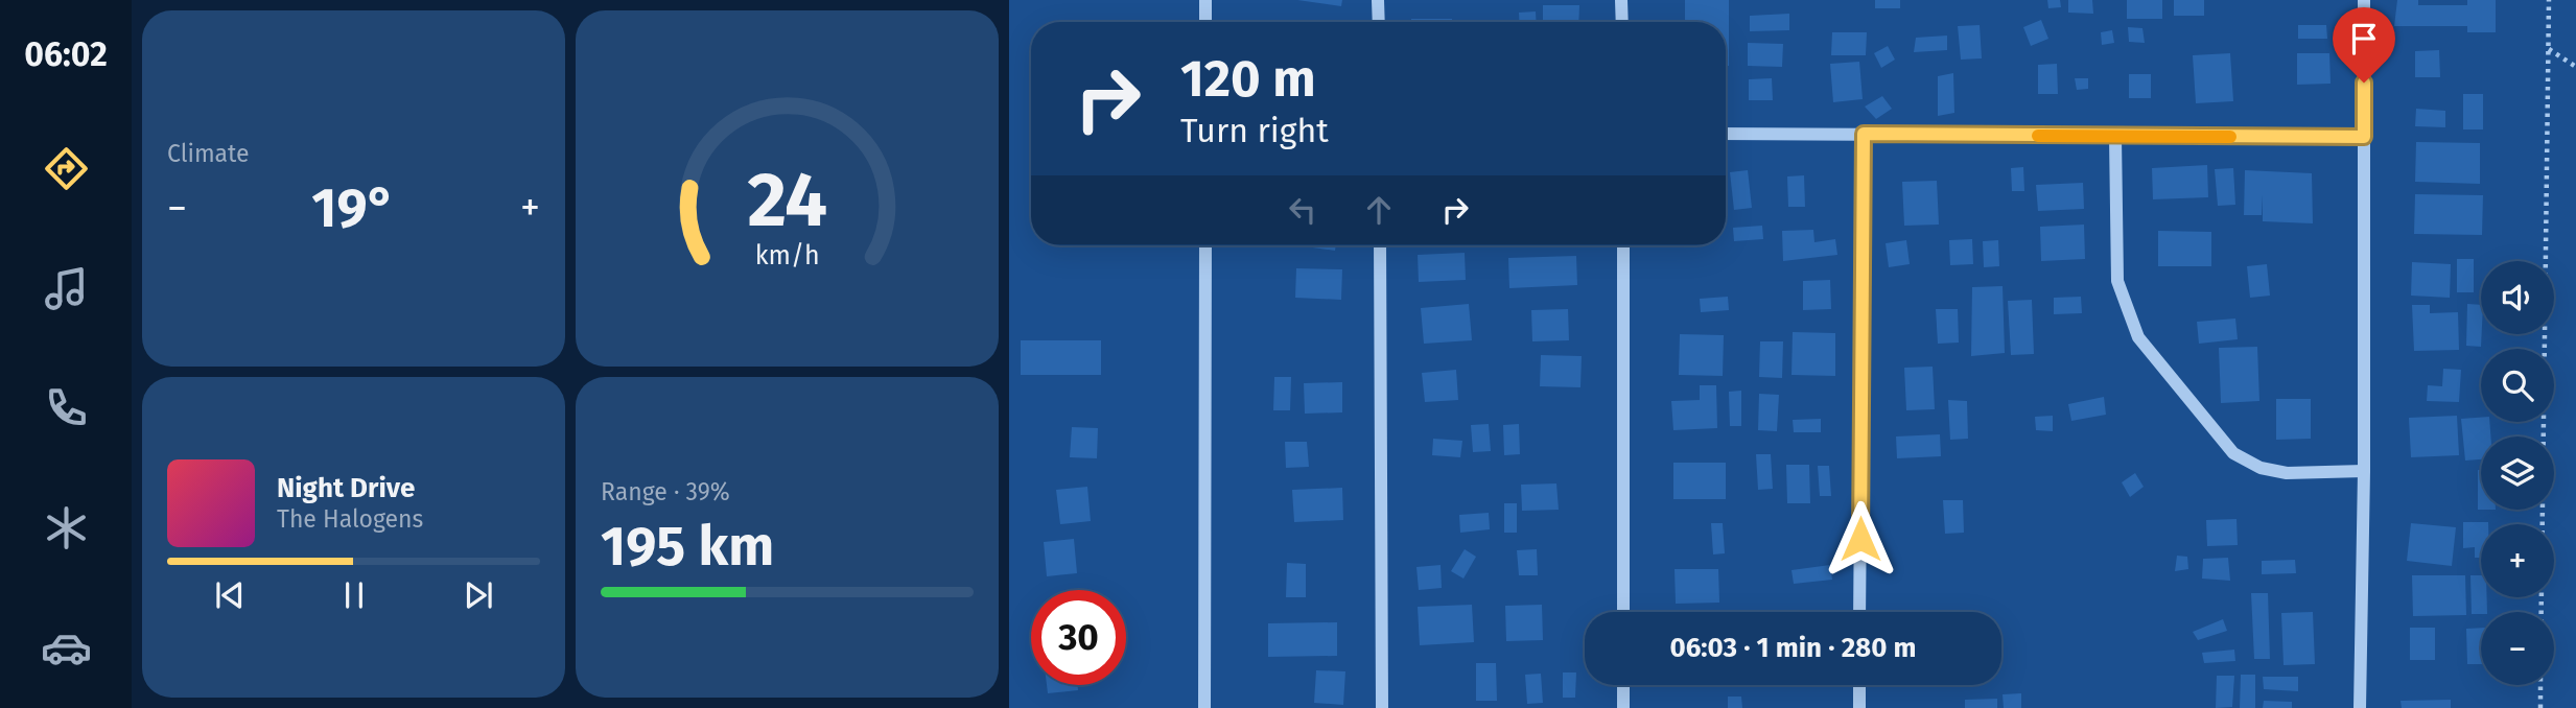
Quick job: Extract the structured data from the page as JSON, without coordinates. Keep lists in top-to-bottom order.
{
  "page": {
    "tabs": "06:02",
    "tile": [
      "Climate",
      ["Range · 39%", "195 km"]
    ],
    "turn": ["120 m", "Turn right"],
    "heat": ["−", "19°", "+"],
    "map_buttons": ["+", "−"],
    "song": ["Night Drive", "The Halogens"],
    "limit": "30",
    "trip": "06:03 · 1 min · 280 m",
    "gauge": ["24", "km/h"]
  }
}
